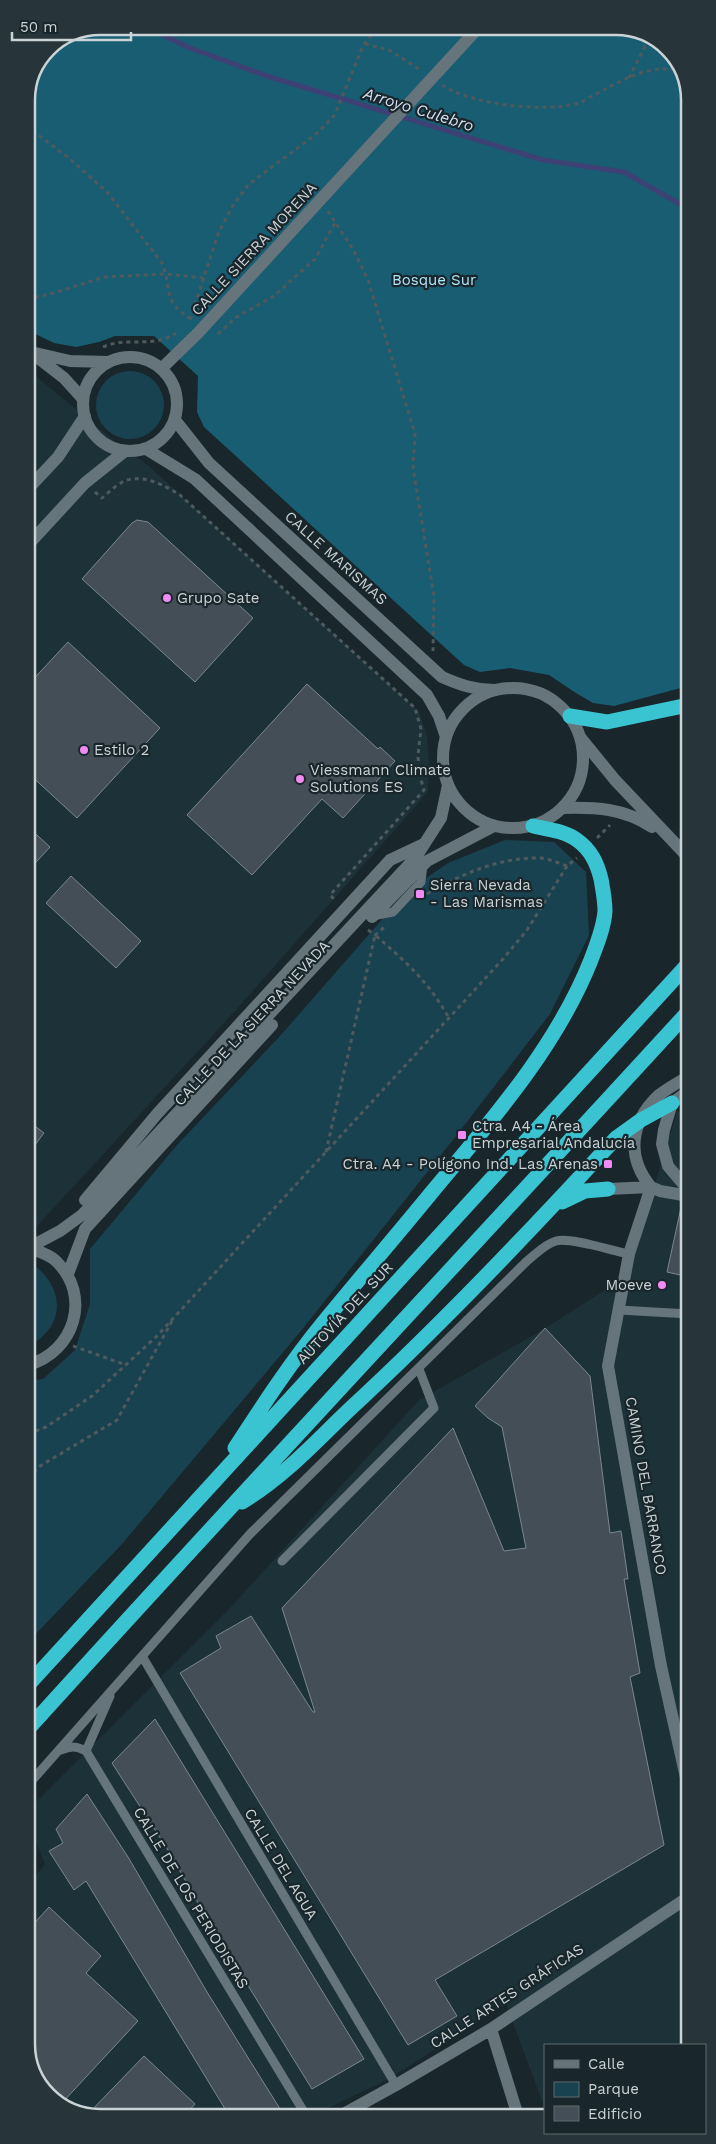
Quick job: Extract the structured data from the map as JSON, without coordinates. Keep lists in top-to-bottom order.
{
  "streets": {
    "highway": ["AUTOVÍA DEL SUR"],
    "street": [
      "CALLE SIERRA MORENA",
      "CALLE MARISMAS",
      "CALLE DE LA SIERRA NEVADA",
      "CAMINO DEL BARRANCO",
      "CALLE ARTES GRÁFICAS"
    ],
    "lane": ["CALLE DEL AGUA", "CALLE DE LOS PERIODISTAS"]
  },
  "crossings": [
    ["CALLE SIERRA MORENA", "CALLE MARISMAS"],
    ["CALLE MARISMAS", "CALLE DE LA SIERRA NEVADA"],
    ["CALLE DEL AGUA", "CALLE ARTES GRÁFICAS"]
  ],
  "water": ["Arroyo Culebro"],
  "parks": ["Bosque Sur"],
  "places": {
    "other": [
      "Grupo Sate",
      "Estilo 2",
      "Viessmann Climate Solutions ES",
      "Moeve"
    ],
    "transit": ["Sierra Nevada - Las Marismas", "Ctra. A4 - Área Empresarial Andalucía", "Ctra. A4 - Polígono Ind. Las Arenas"]
  },
  "legend": ["Calle", "Parque", "Edificio"],
  "scale_bar": "50 m"
}
